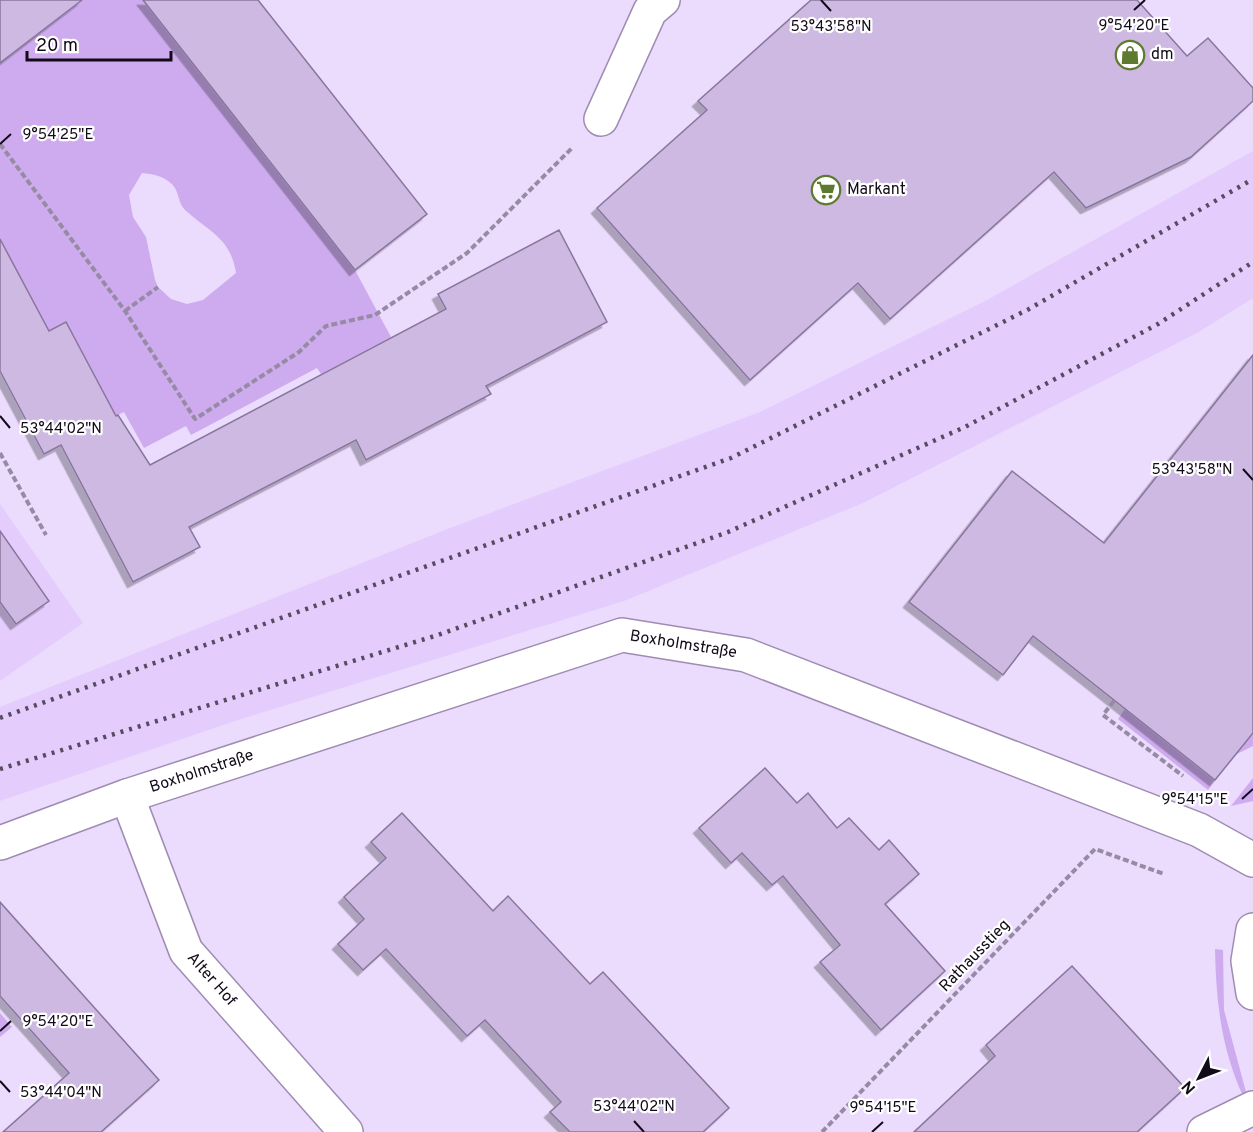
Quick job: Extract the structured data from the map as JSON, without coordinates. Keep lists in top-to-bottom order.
{
  "streets": {
    "street": ["Boxholmstraße", "Alter Hof"],
    "path": ["Rathausstieg"]
  },
  "crossings": [
    ["Boxholmstraße", "Alter Hof"]
  ],
  "places": {
    "shop": ["dm"],
    "supermarket": ["Markant"]
  },
  "scale_bar": "20 m",
  "north": "bottom left",
  "coordinates": [
    "9°54'20\"E",
    "53°43'58\"N",
    "9°54'25\"E",
    "53°44'02\"N",
    "9°54'15\"E",
    "53°44'04\"N"
  ]
}
